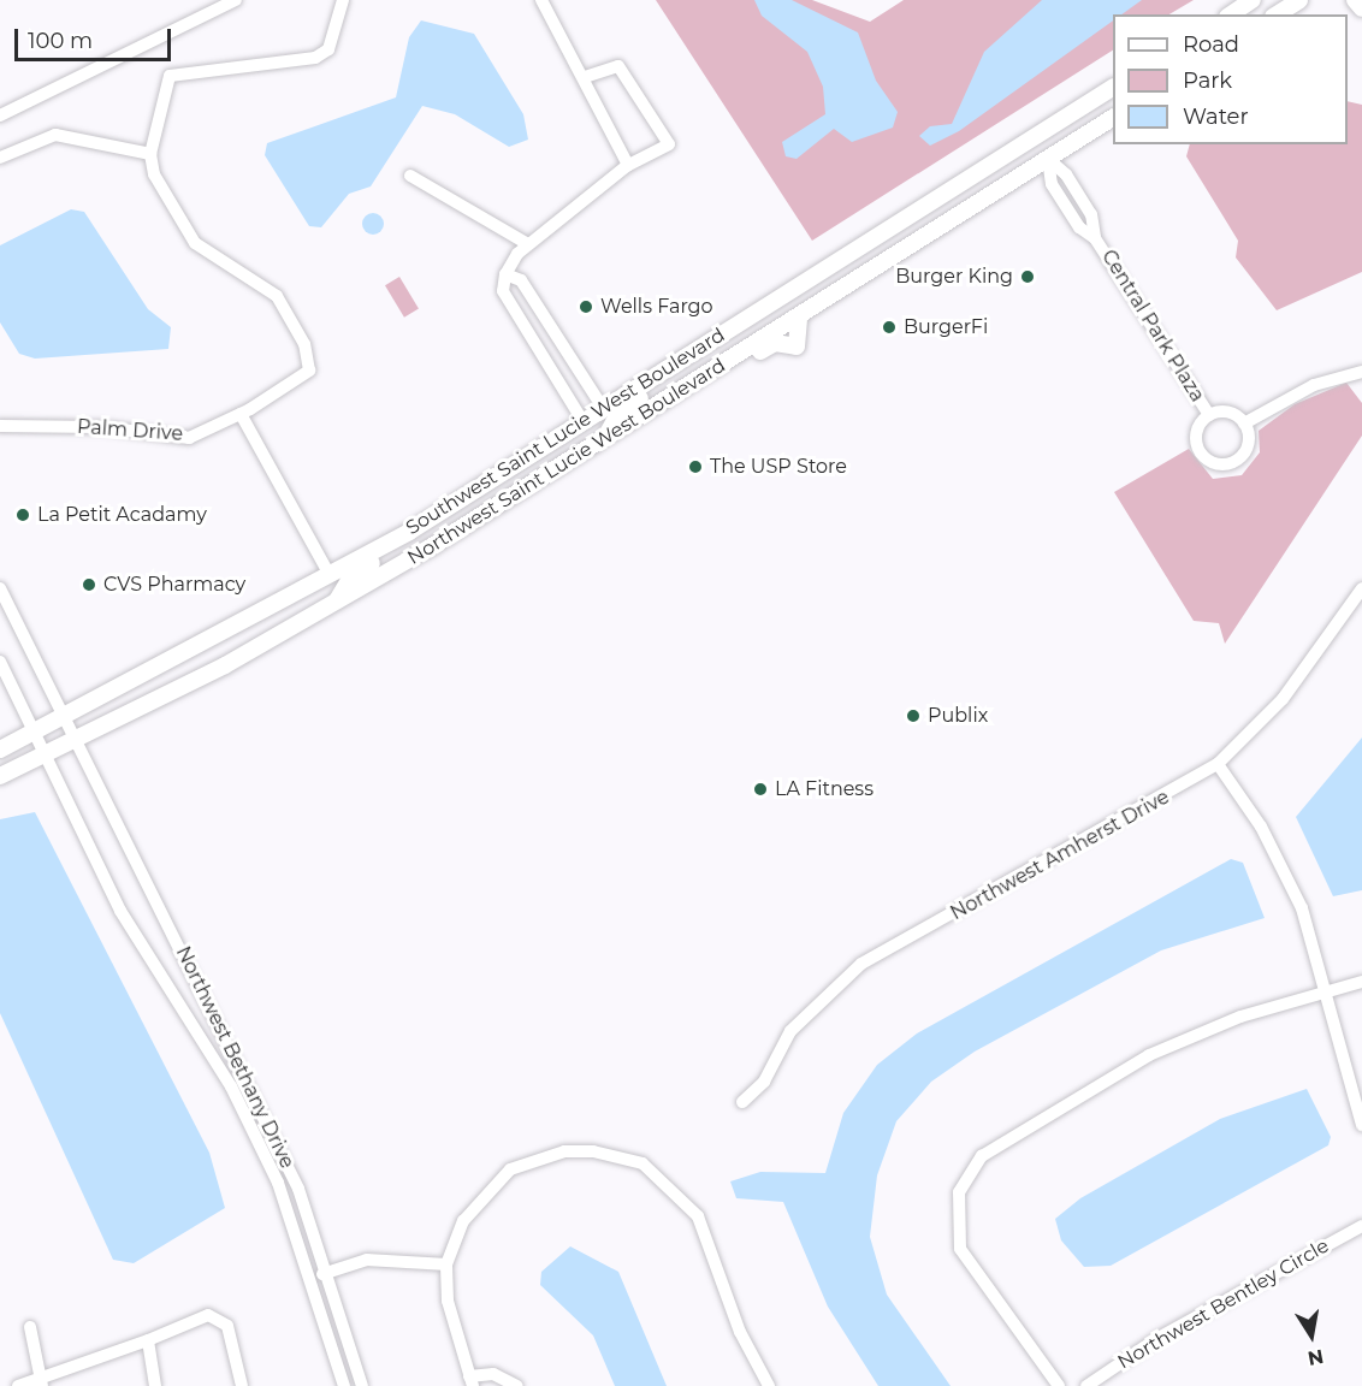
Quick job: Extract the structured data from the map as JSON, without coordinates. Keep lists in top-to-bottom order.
{
  "streets": {
    "main road": ["Southwest Saint Lucie West Boulevard", "Northwest Saint Lucie West Boulevard"],
    "street": [
      "Central Park Plaza",
      "Palm Drive",
      "Northwest Amherst Drive",
      "Northwest Bethany Drive",
      "Northwest Bentley Circle"
    ]
  },
  "crossings": [
    ["Central Park Plaza", "Northwest Saint Lucie West Boulevard"],
    ["Southwest Saint Lucie West Boulevard", "Northwest Bethany Drive"],
    ["Northwest Saint Lucie West Boulevard", "Northwest Bethany Drive"]
  ],
  "places": [
    "Burger King",
    "Wells Fargo",
    "BurgerFi",
    "The USP Store",
    "La Petit Acadamy",
    "CVS Pharmacy",
    "Publix",
    "LA Fitness"
  ],
  "legend": ["Road", "Park", "Water"],
  "scale_bar": "100 m",
  "north": "bottom"
}
